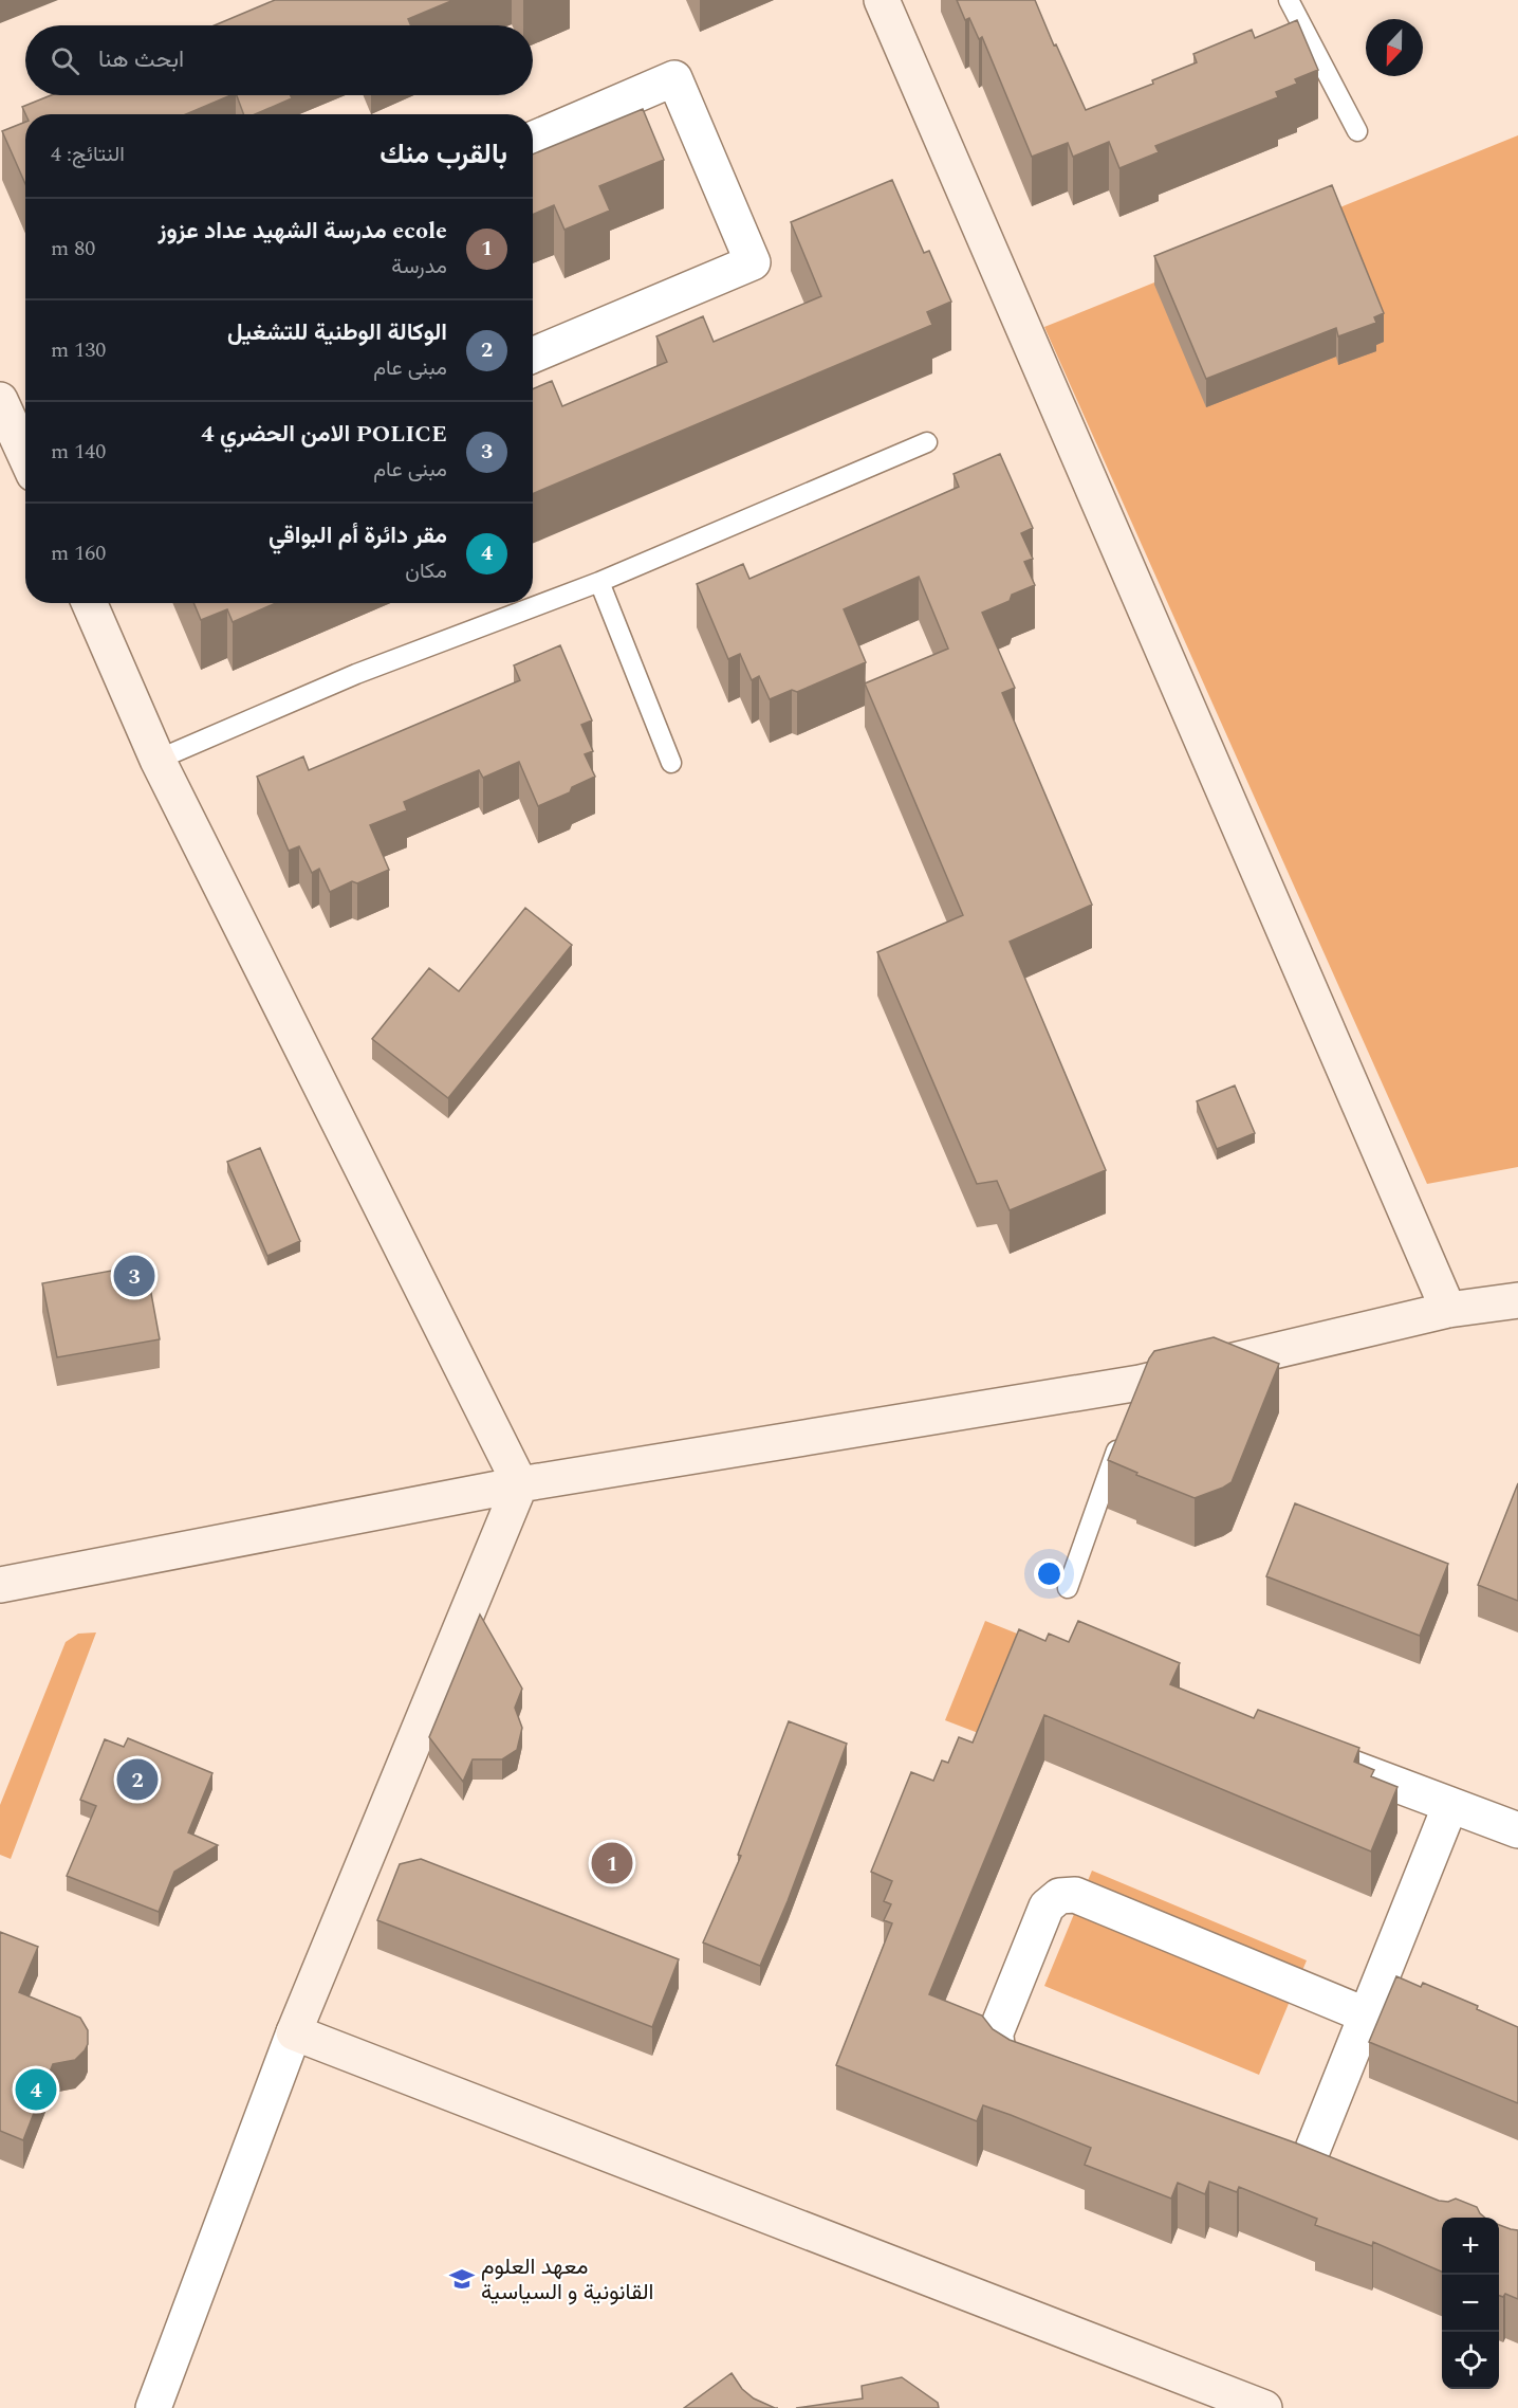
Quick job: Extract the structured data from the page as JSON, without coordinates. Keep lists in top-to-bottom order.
{
  "places": {
    "school or university": ["معهد العلوم القانونية و السياسية"]
  },
  "north": "bottom",
  "page": {
    "search": "ابحث هنا",
    "heading": ["بالقرب منك", "النتائج: 4"],
    "list": [
      {
        "mark": "1",
        "name": "ecole مدرسة الشهيد عداد عزوز",
        "note": "مدرسة",
        "value": "80 m"
      },
      {
        "mark": "2",
        "name": "الوكالة الوطنية للتشغيل",
        "note": "مبنى عام",
        "value": "130 m"
      },
      {
        "mark": "3",
        "name": "POLICE الامن الحضري 4",
        "note": "مبنى عام",
        "value": "140 m"
      },
      {
        "mark": "4",
        "name": "مقر دائرة أم البواقي",
        "note": "مكان",
        "value": "160 m"
      }
    ],
    "pins": [
      "3",
      "2",
      "1",
      "4"
    ],
    "map_buttons": ["+", "−"]
  }
}
